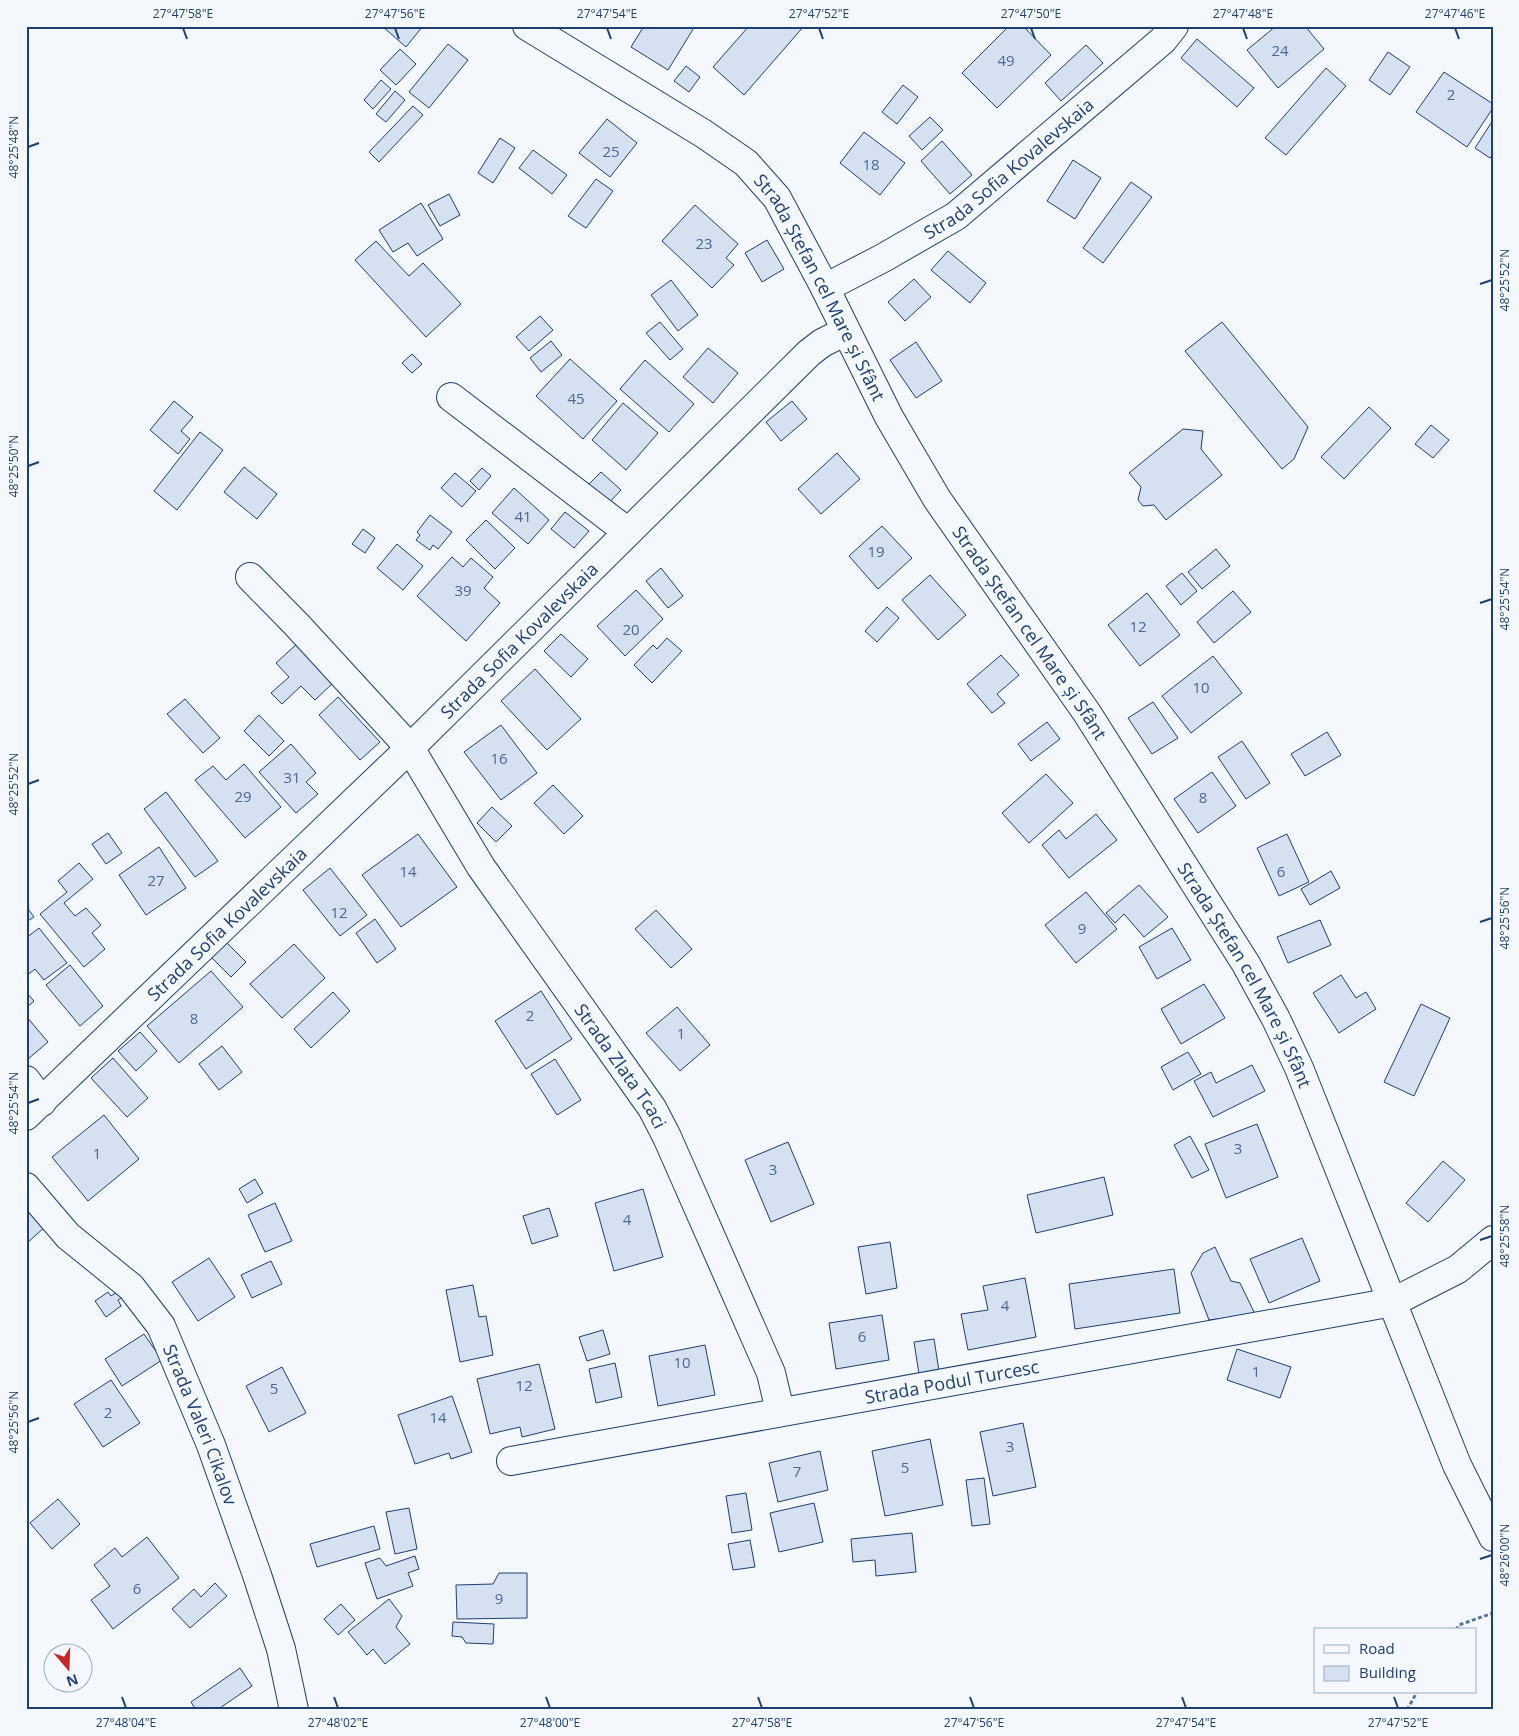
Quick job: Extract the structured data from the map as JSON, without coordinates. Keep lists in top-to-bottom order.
{
  "streets": {
    "street": [
      "Strada Sofia Kovalevskaia",
      "Strada Ștefan cel Mare și Sfânt",
      "Strada Zlata Tcaci",
      "Strada Podul Turcesc",
      "Strada Valeri Cikalov"
    ]
  },
  "crossings": [
    ["Strada Sofia Kovalevskaia", "Strada Ștefan cel Mare și Sfânt"],
    ["Strada Sofia Kovalevskaia", "Strada Zlata Tcaci"],
    ["Strada Ștefan cel Mare și Sfânt", "Strada Podul Turcesc"],
    ["Strada Zlata Tcaci", "Strada Podul Turcesc"]
  ],
  "house_numbers": [
    "24",
    "49",
    "2",
    "25",
    "18",
    "23",
    "45",
    "41",
    "19",
    "39",
    "12",
    "20",
    "10",
    "16",
    "31",
    "29",
    "8",
    "14",
    "6",
    "27",
    "12",
    "9",
    "2",
    "8",
    "1",
    "3",
    "1",
    "3",
    "4",
    "4",
    "6",
    "10",
    "1",
    "12",
    "5",
    "2",
    "14",
    "3",
    "5",
    "7",
    "6",
    "9"
  ],
  "legend": ["Road", "Building"],
  "north": "bottom",
  "coordinates": [
    "27°47'58\"E",
    "27°47'56\"E",
    "27°47'54\"E",
    "27°47'52\"E",
    "27°47'50\"E",
    "27°47'48\"E",
    "27°47'46\"E",
    "48°25'48\"N",
    "48°25'52\"N",
    "48°25'50\"N",
    "48°25'54\"N",
    "48°25'56\"N",
    "48°25'58\"N",
    "48°26'00\"N",
    "27°48'04\"E",
    "27°48'02\"E",
    "27°48'00\"E"
  ]
}
